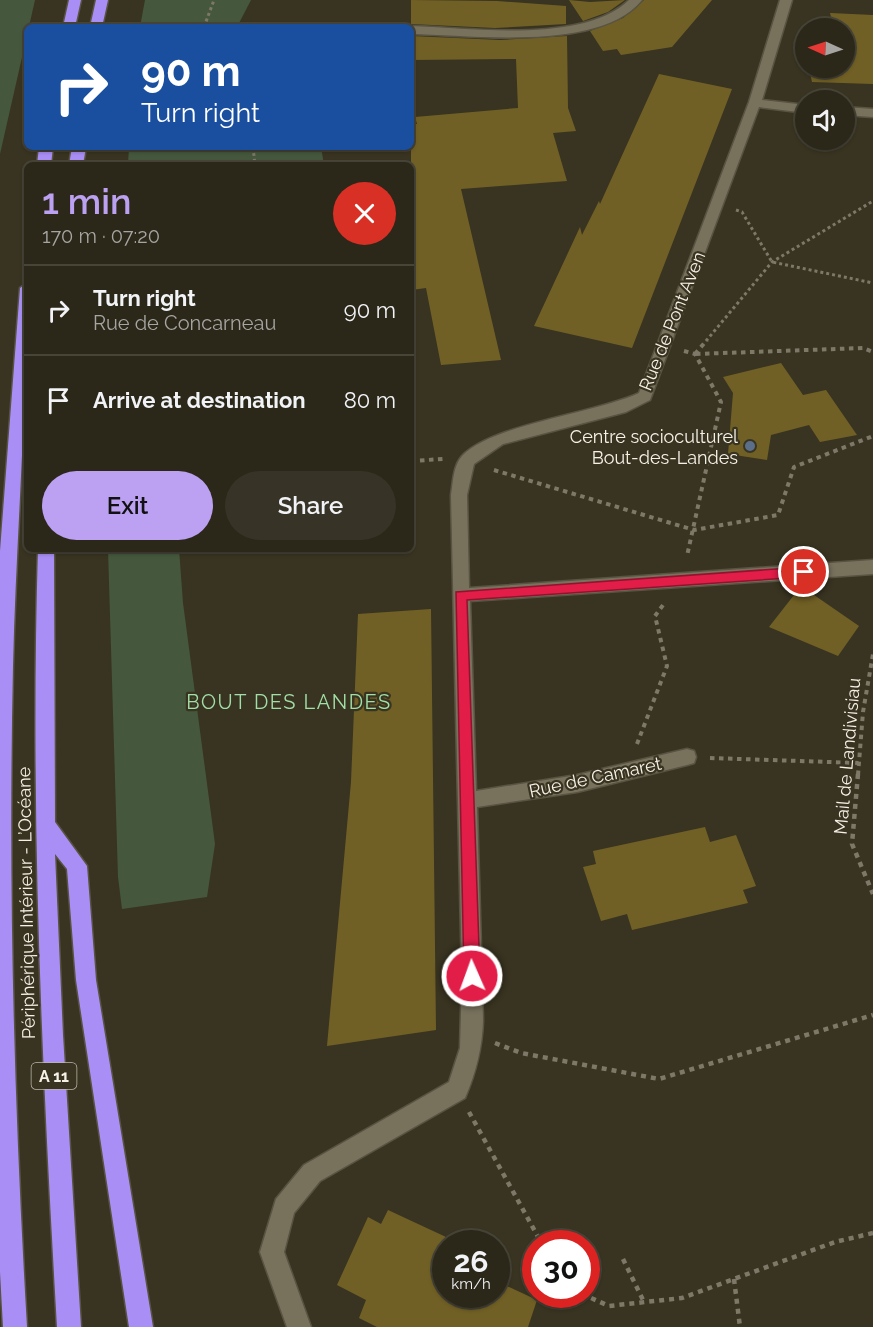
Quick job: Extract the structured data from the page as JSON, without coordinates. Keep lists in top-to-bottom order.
{
  "streets": {
    "highway": ["Périphérique Intérieur - L’Océane", "A 11"],
    "street": ["Rue de Pont Aven", "Rue de Camaret"],
    "path": ["Mail de Landivisiau"]
  },
  "districts": ["BOUT DES LANDES"],
  "places": ["Centre socioculturel Bout-des-Landes"],
  "north": "left",
  "page": {
    "turn": ["90 m", "Turn right"],
    "heading": ["1 min", "170 m · 07:20"],
    "list": [
      {
        "name": "Turn right",
        "note": "Rue de Concarneau",
        "value": "90 m"
      },
      {
        "name": "Arrive at destination",
        "value": "80 m"
      }
    ],
    "buttons": ["Exit", "Share"],
    "speed": "26 km/h",
    "limit": "30"
  }
}
